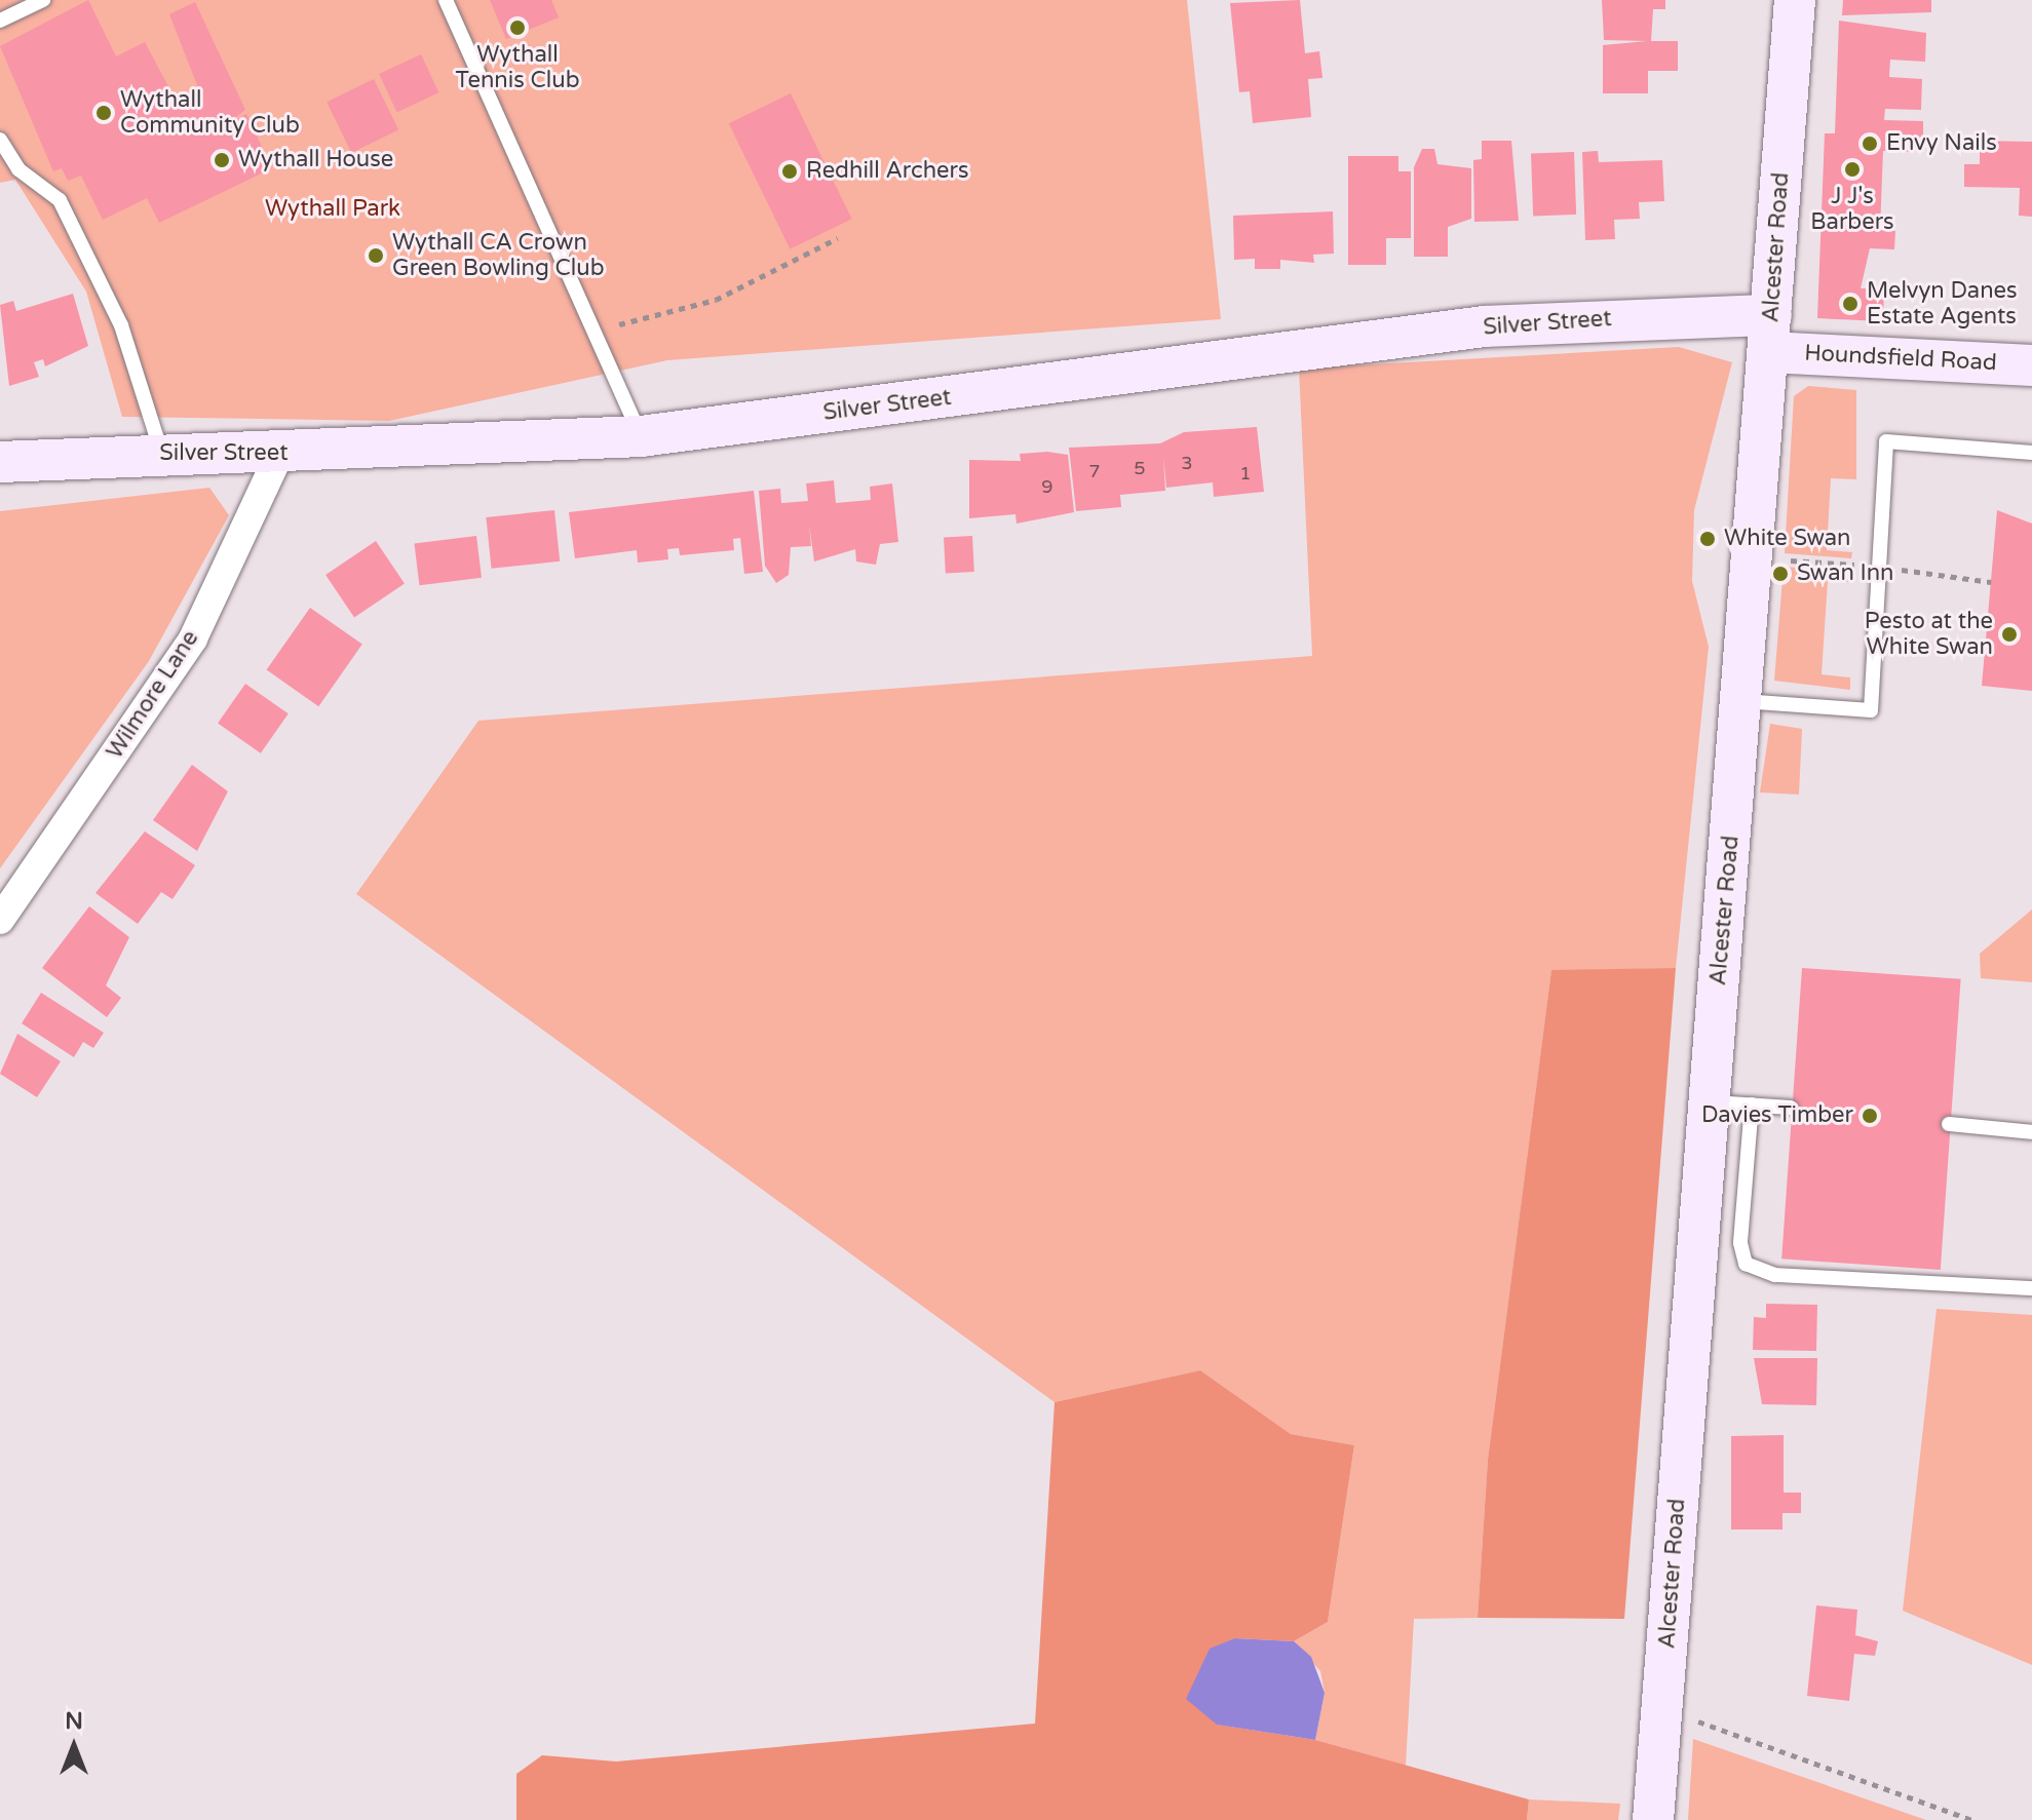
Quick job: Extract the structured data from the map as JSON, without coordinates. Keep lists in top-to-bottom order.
{
  "streets": {
    "street": [
      "Alcester Road",
      "Silver Street",
      "Houndsfield Road",
      "Wilmore Lane"
    ]
  },
  "crossings": [
    ["Alcester Road", "Silver Street"],
    ["Alcester Road", "Houndsfield Road"],
    ["Silver Street", "Houndsfield Road"],
    ["Silver Street", "Wilmore Lane"]
  ],
  "parks": ["Wythall Park"],
  "places": [
    "Wythall Tennis Club",
    "Wythall Community Club",
    "Envy Nails",
    "Wythall House",
    "J J's Barbers",
    "Redhill Archers",
    "Wythall CA Crown Green Bowling Club",
    "Melvyn Danes Estate Agents",
    "White Swan",
    "Swan Inn",
    "Pesto at the White Swan",
    "Davies Timber"
  ],
  "house_numbers": [
    "3",
    "5",
    "7",
    "1",
    "9"
  ],
  "north": "top"
}
